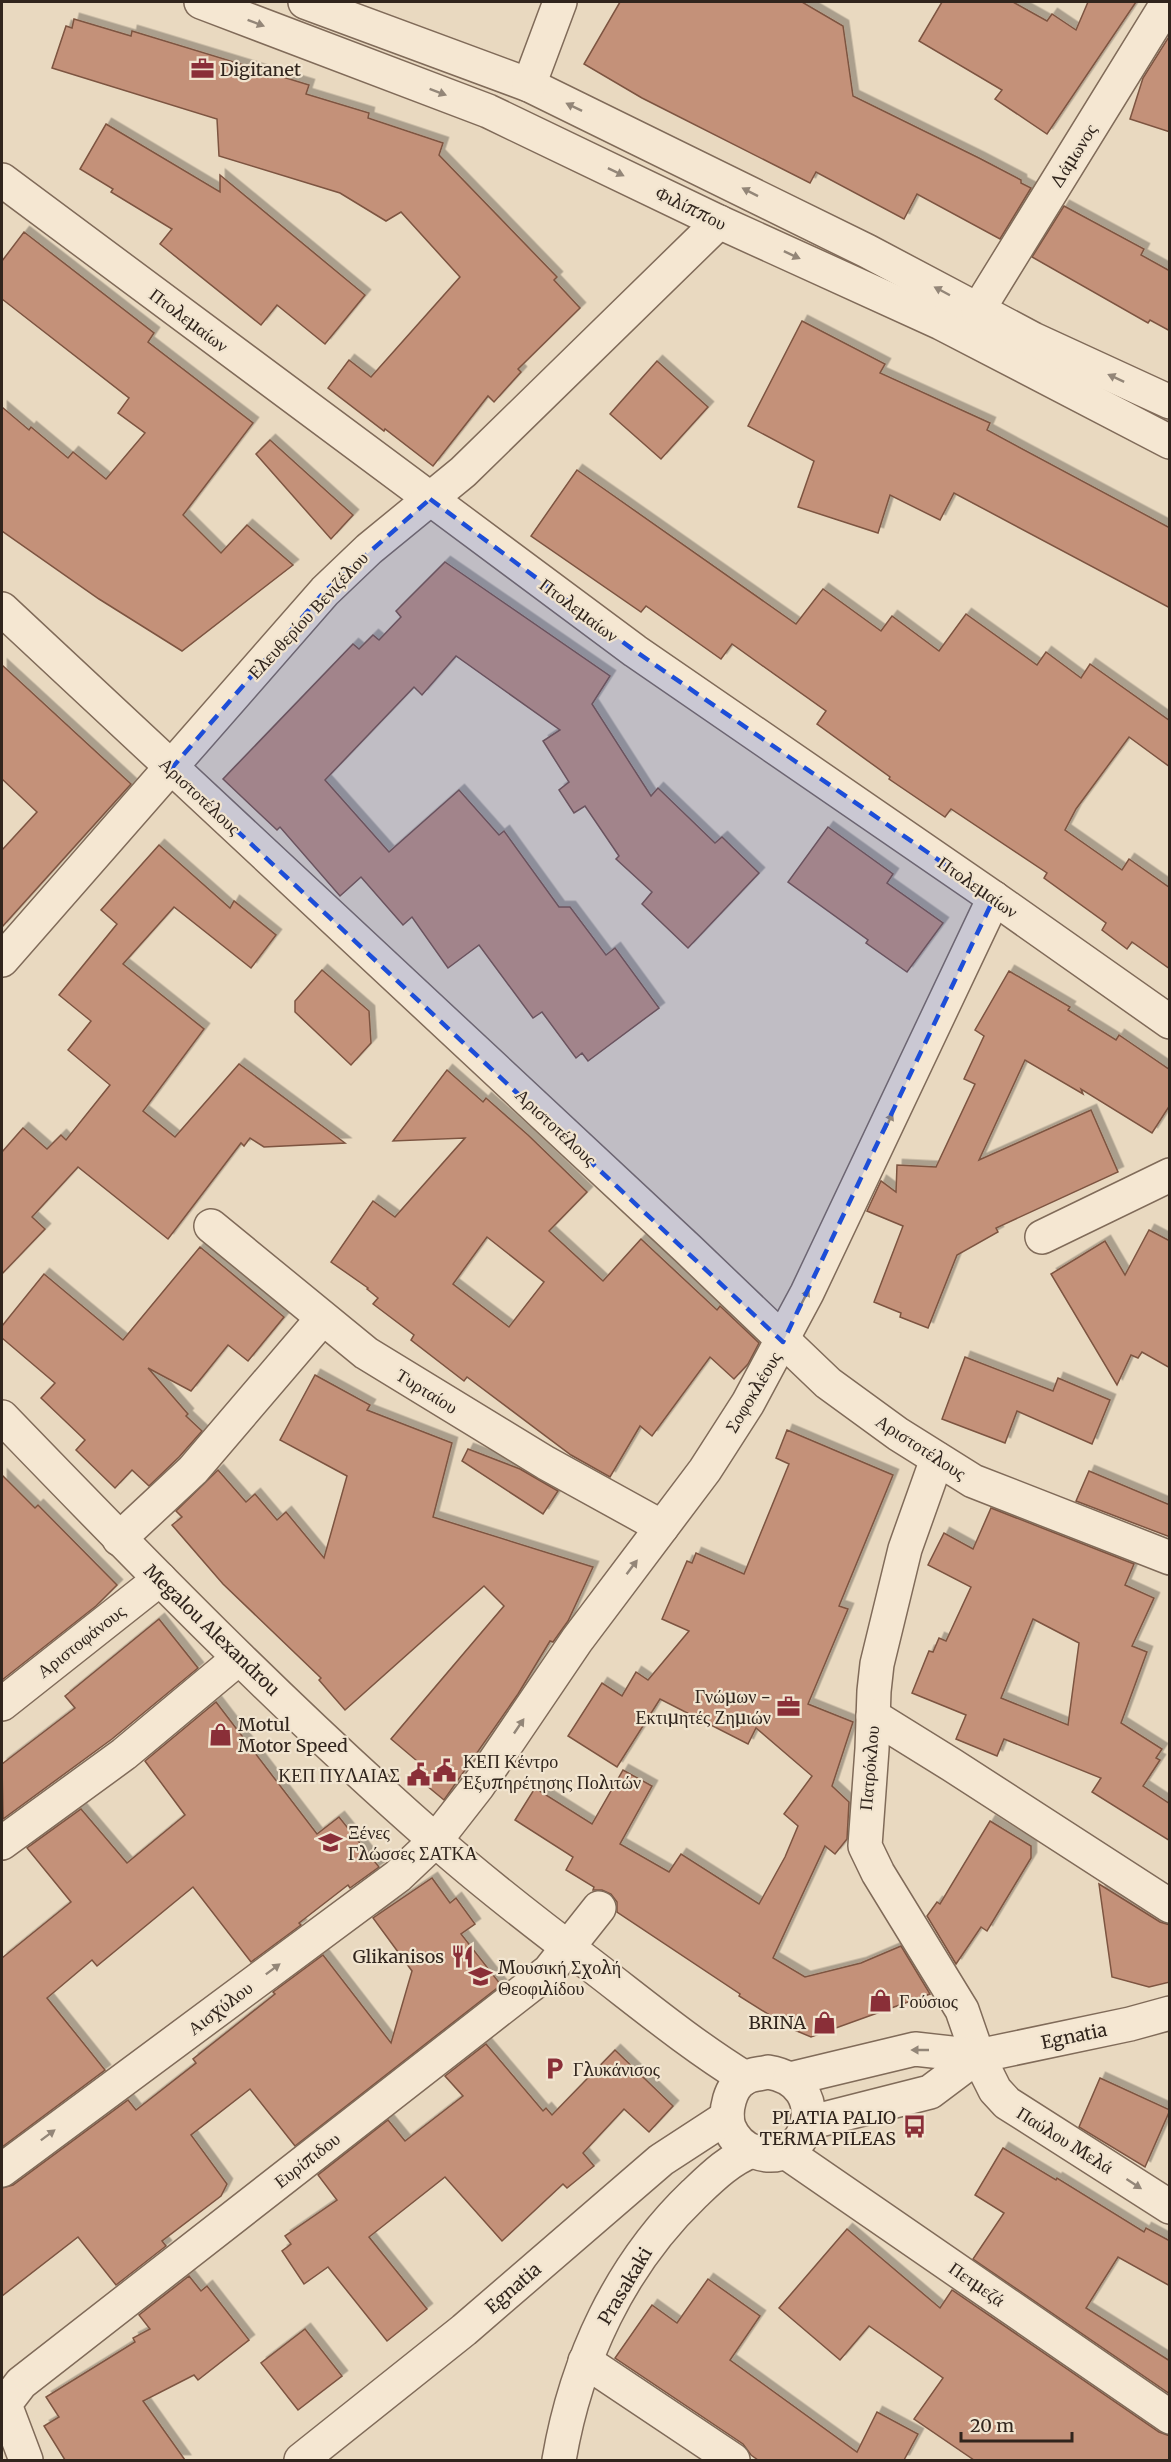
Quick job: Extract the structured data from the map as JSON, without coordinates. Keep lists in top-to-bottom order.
{
  "streets": {
    "street": [
      "Δάμωνος",
      "Φιλίππου",
      "Πτολεμαίων",
      "Ελευθερίου Βενιζέλου",
      "Αριστοτέλους",
      "Τυρταίου",
      "Σοφοκλέους",
      "Megalou Alexandrou",
      "Αριστοφάνους",
      "Πατρόκλου",
      "Αισχύλου",
      "Egnatia",
      "Παύλου Μελά",
      "Ευρίπιδου",
      "Πετμεζά",
      "Prasakaki"
    ]
  },
  "crossings": [
    ["Φιλίππου", "Ελευθερίου Βενιζέλου"],
    ["Πτολεμαίων", "Ελευθερίου Βενιζέλου"],
    ["Πτολεμαίων", "Σοφοκλέους"],
    ["Ελευθερίου Βενιζέλου", "Αριστοτέλους"],
    ["Αριστοτέλους", "Σοφοκλέους"],
    ["Αριστοτέλους", "Πατρόκλου"],
    ["Τυρταίου", "Σοφοκλέους"],
    ["Σοφοκλέους", "Megalou Alexandrou"],
    ["Σοφοκλέους", "Αισχύλου"],
    ["Megalou Alexandrou", "Αριστοφάνους"],
    ["Megalou Alexandrou", "Αισχύλου"],
    ["Megalou Alexandrou", "Egnatia"],
    ["Megalou Alexandrou", "Ευρίπιδου"],
    ["Megalou Alexandrou", "Πετμεζά"],
    ["Megalou Alexandrou", "Prasakaki"],
    ["Πατρόκλου", "Egnatia"],
    ["Πατρόκλου", "Παύλου Μελά"],
    ["Egnatia", "Παύλου Μελά"],
    ["Egnatia", "Πετμεζά"],
    ["Egnatia", "Prasakaki"],
    ["Πετμεζά", "Prasakaki"]
  ],
  "one_way": ["Σοφοκλέους", "Παύλου Μελά"],
  "places": {
    "office": ["Digitanet", "Γνώμων - Εκτιμητές Ζημιών"],
    "shop": ["Motul Motor Speed", "Γούσιος", "BRINA"],
    "public building": ["ΚΕΠ Κέντρο Εξυπηρέτησης Πολιτών", "ΚΕΠ ΠΥΛΑΙΑΣ"],
    "school or university": ["Ξένες Γλώσσες ΣΑΤΚΑ", "Μουσική Σχολή Θεοφιλίδου"],
    "restaurant": ["Glikanisos"],
    "parking": ["Γλυκάνισος"],
    "bus stop": ["PLATIA PALIO TERMA PILEAS"]
  },
  "scale_bar": "20 m"
}
